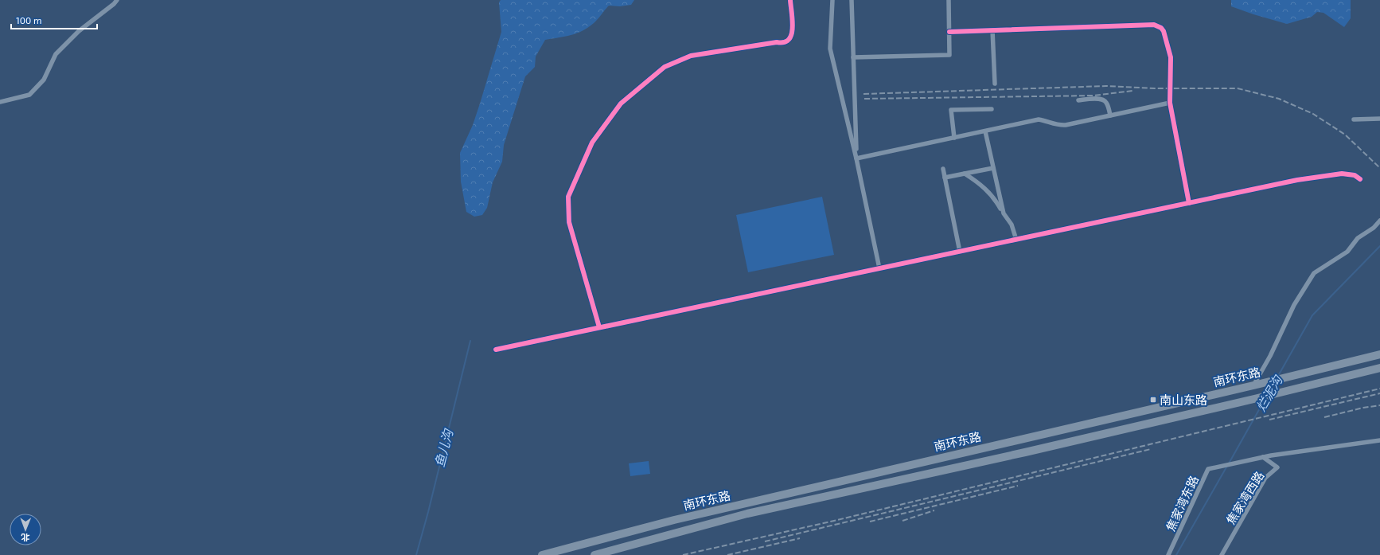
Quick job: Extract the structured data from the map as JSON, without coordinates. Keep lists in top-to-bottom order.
{
  "streets": {
    "highway": ["南环东路"],
    "street": ["焦家湾西路", "焦家湾东路"]
  },
  "crossings": [
    ["焦家湾西路", "焦家湾东路"]
  ],
  "water": ["烂泥沟", "鱼儿沟"],
  "places": {
    "transit": ["南山东路"]
  },
  "scale_bar": "100 m",
  "north": "bottom"
}
